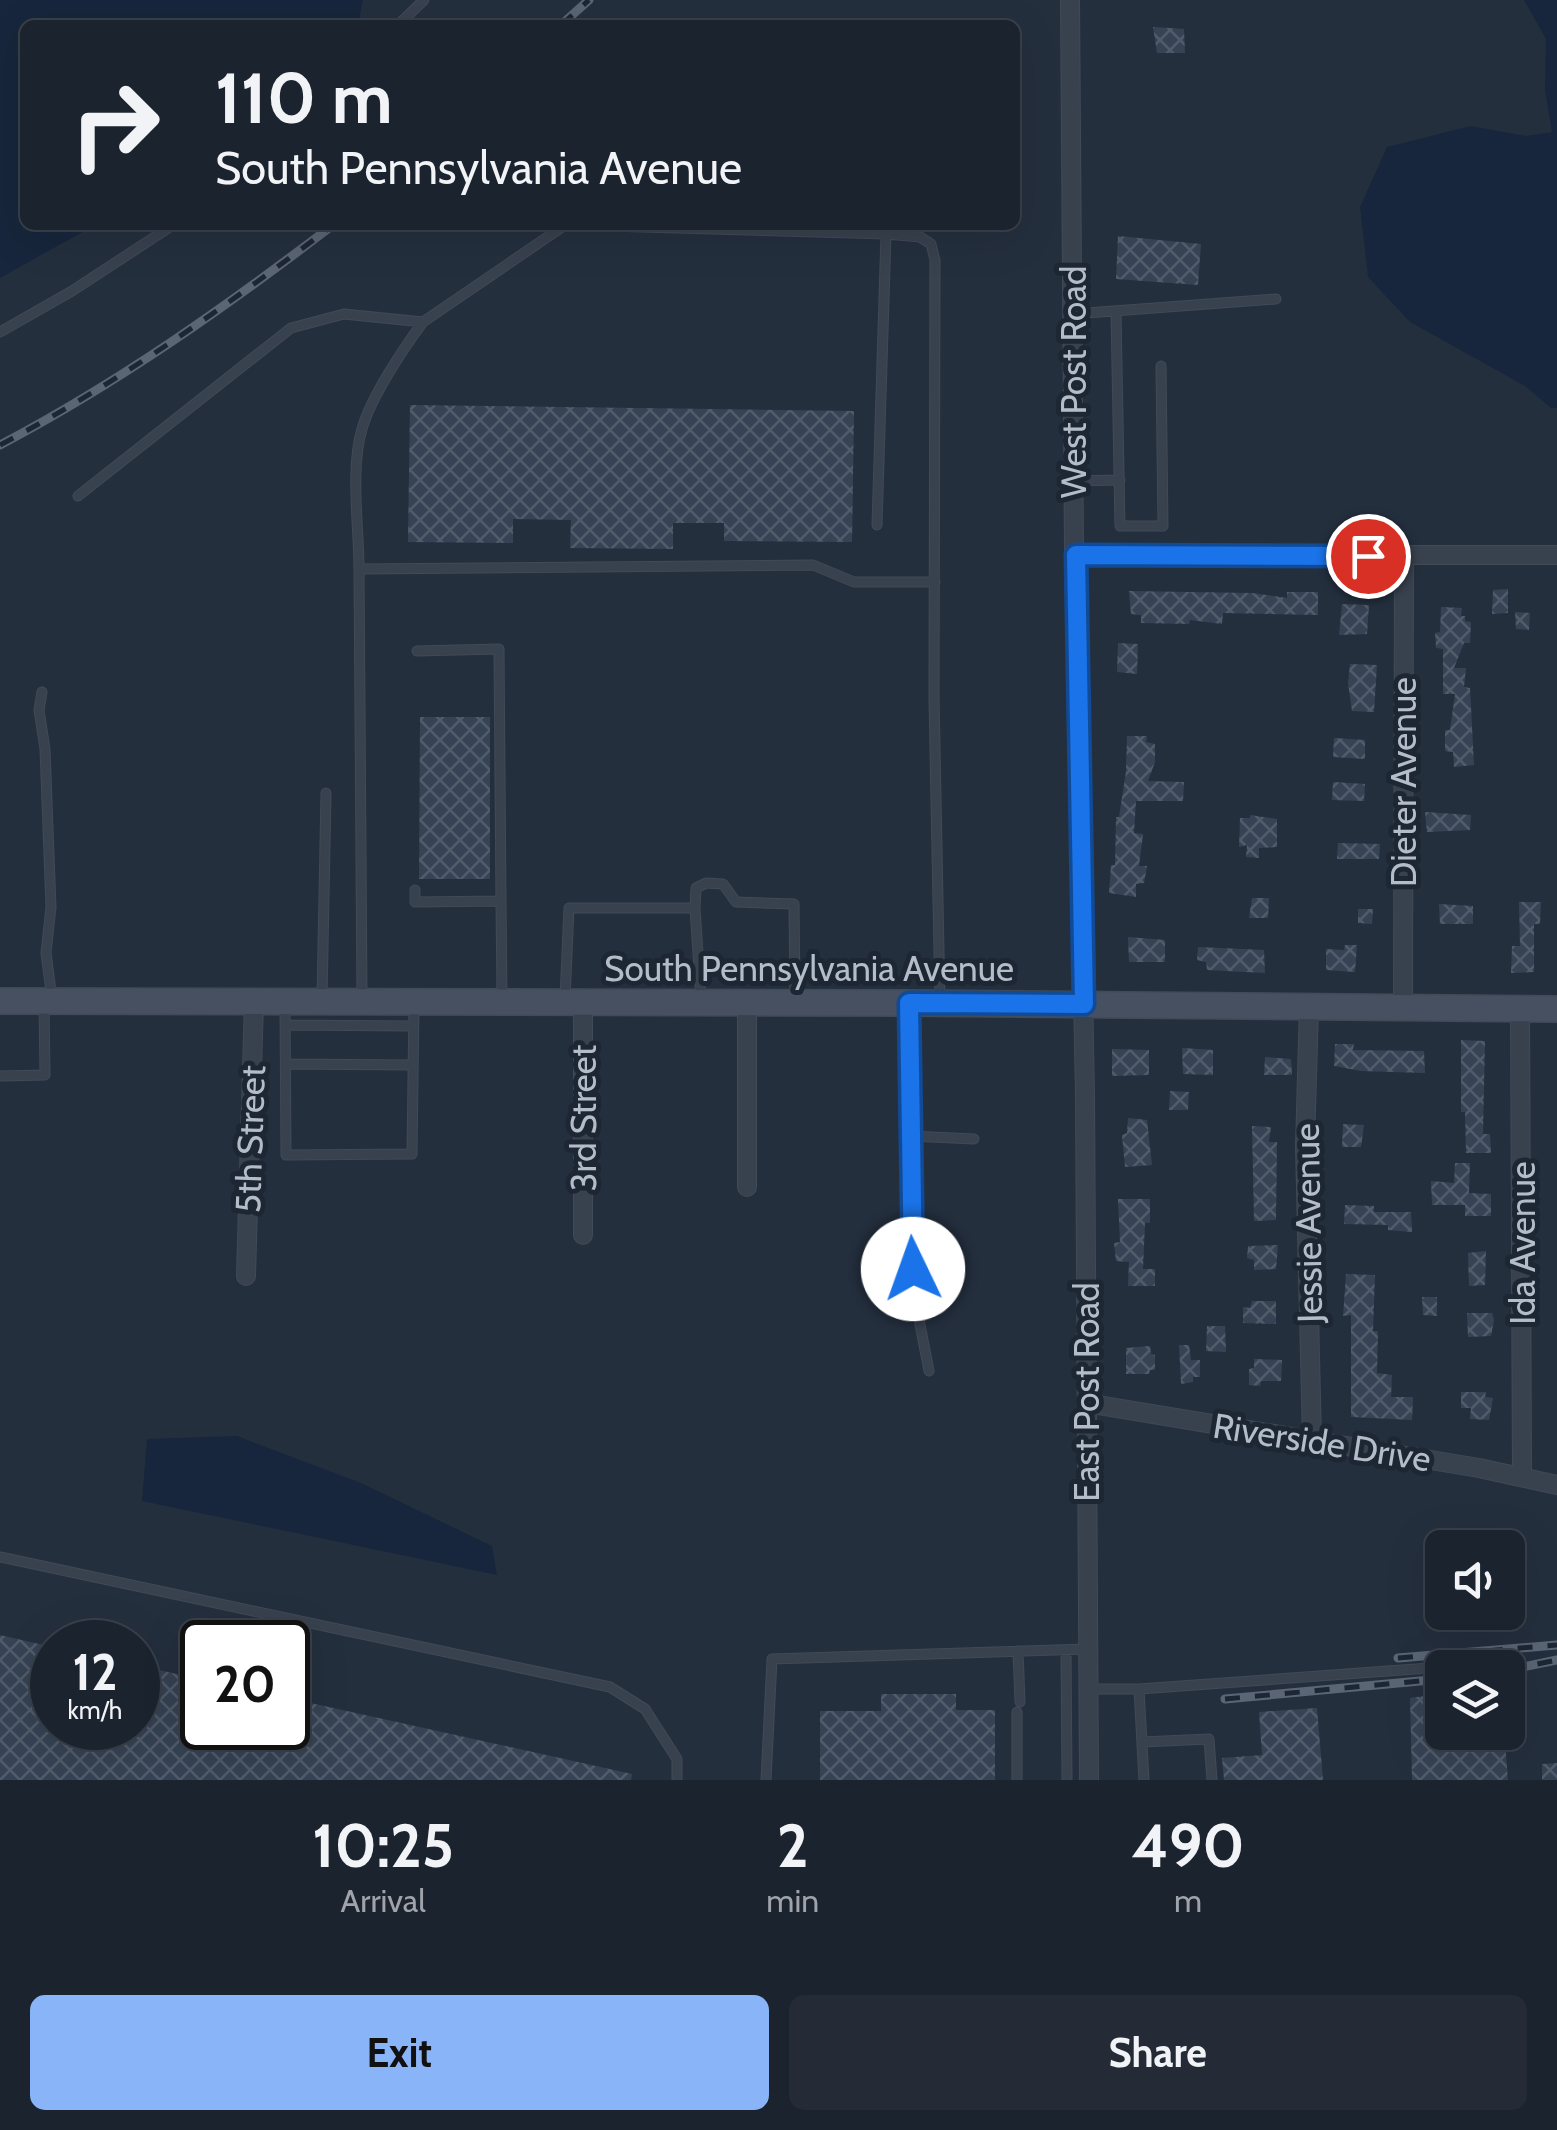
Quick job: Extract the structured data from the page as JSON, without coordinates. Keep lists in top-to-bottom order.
{
  "streets": {
    "main road": ["South Pennsylvania Avenue"],
    "street": [
      "West Post Road",
      "Dieter Avenue",
      "3rd Street",
      "5th Street",
      "Jessie Avenue",
      "Ida Avenue",
      "East Post Road",
      "Riverside Drive"
    ]
  },
  "crossings": [
    ["West Post Road", "South Pennsylvania Avenue"],
    ["West Post Road", "East Post Road"],
    ["Dieter Avenue", "South Pennsylvania Avenue"],
    ["South Pennsylvania Avenue", "3rd Street"],
    ["South Pennsylvania Avenue", "5th Street"],
    ["South Pennsylvania Avenue", "Jessie Avenue"],
    ["South Pennsylvania Avenue", "Ida Avenue"],
    ["South Pennsylvania Avenue", "East Post Road"],
    ["Jessie Avenue", "Riverside Drive"],
    ["Ida Avenue", "Riverside Drive"],
    ["East Post Road", "Riverside Drive"]
  ],
  "page": {
    "turn": ["110 m", "South Pennsylvania Avenue"],
    "speed": "12 km/h",
    "limit": "20",
    "eta": [
      "10:25",
      "Arrival",
      "2",
      "min",
      "490",
      "m"
    ],
    "buttons": ["Exit", "Share"]
  }
}
